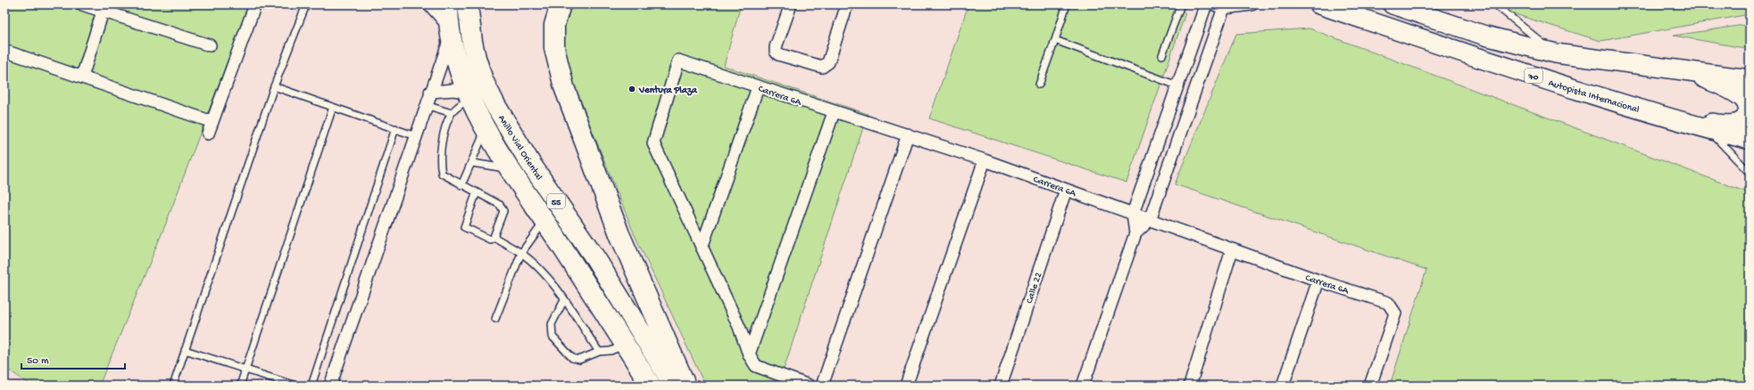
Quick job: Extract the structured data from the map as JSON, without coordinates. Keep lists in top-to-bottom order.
{
  "streets": {
    "highway": ["Anillo Vial Oriental", "55"],
    "main road": ["70", "Autopista Internacional"],
    "street": ["Carrera 6A", "Calle 22"]
  },
  "crossings": [
    ["Carrera 6A", "Calle 22"]
  ],
  "places": ["Ventura Plaza"],
  "scale_bar": "50 m"
}
